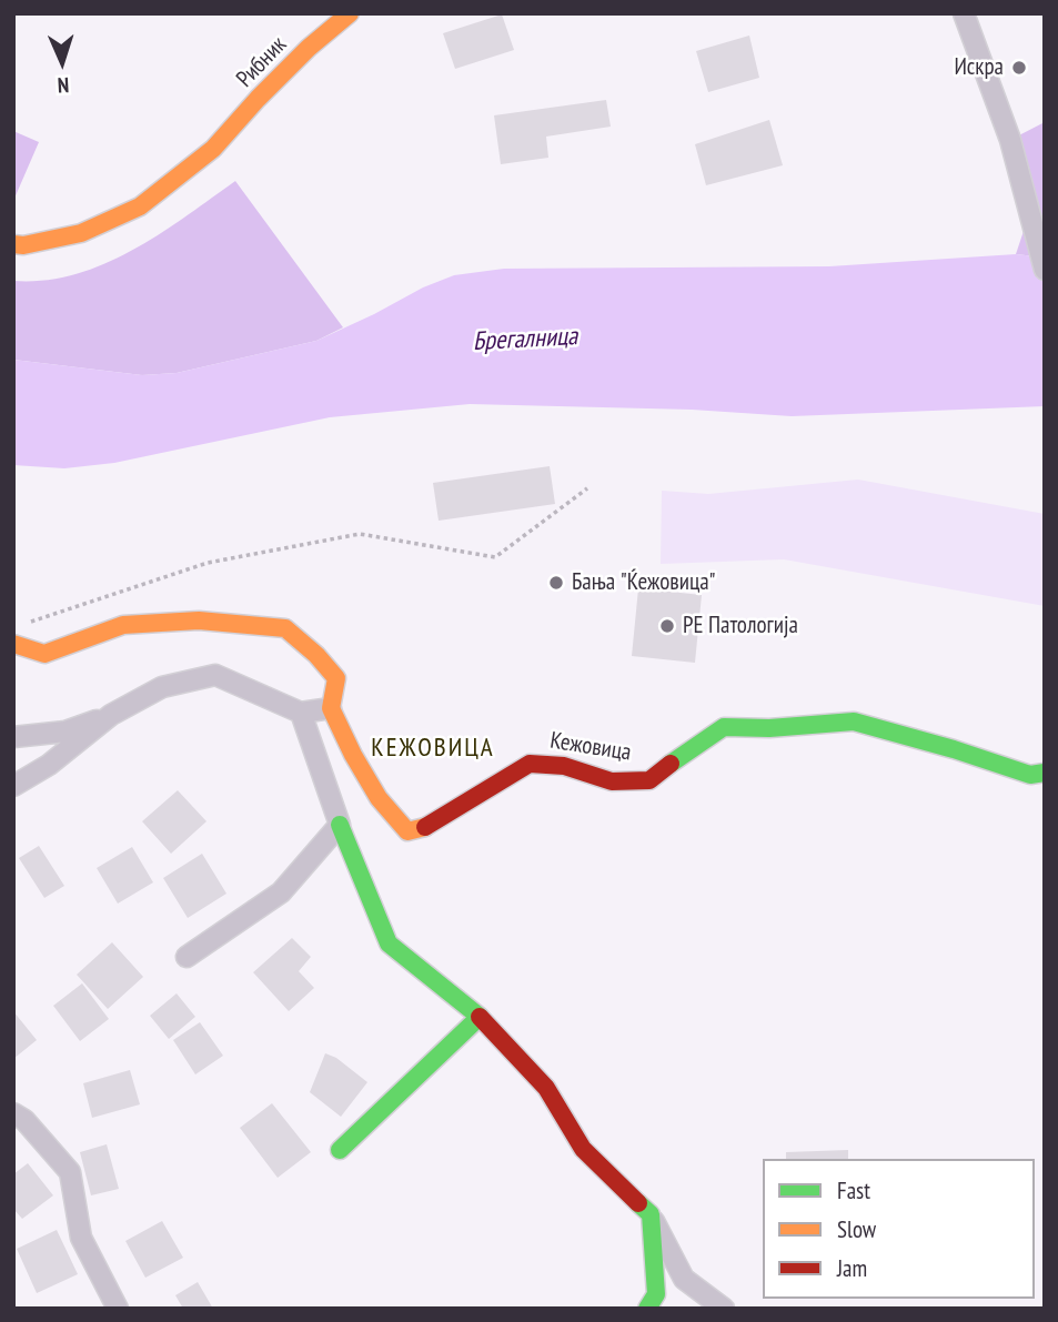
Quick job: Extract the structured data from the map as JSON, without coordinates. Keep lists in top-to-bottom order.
{
  "streets": {
    "street": ["Рибник", "Кежовица"]
  },
  "districts": ["КЕЖОВИЦА"],
  "water": ["Брегалница"],
  "places": ["Искра", "Бања \"Ќежовица\"", "РЕ Патологија"],
  "legend": ["Fast", "Slow", "Jam"],
  "north": "bottom"
}
